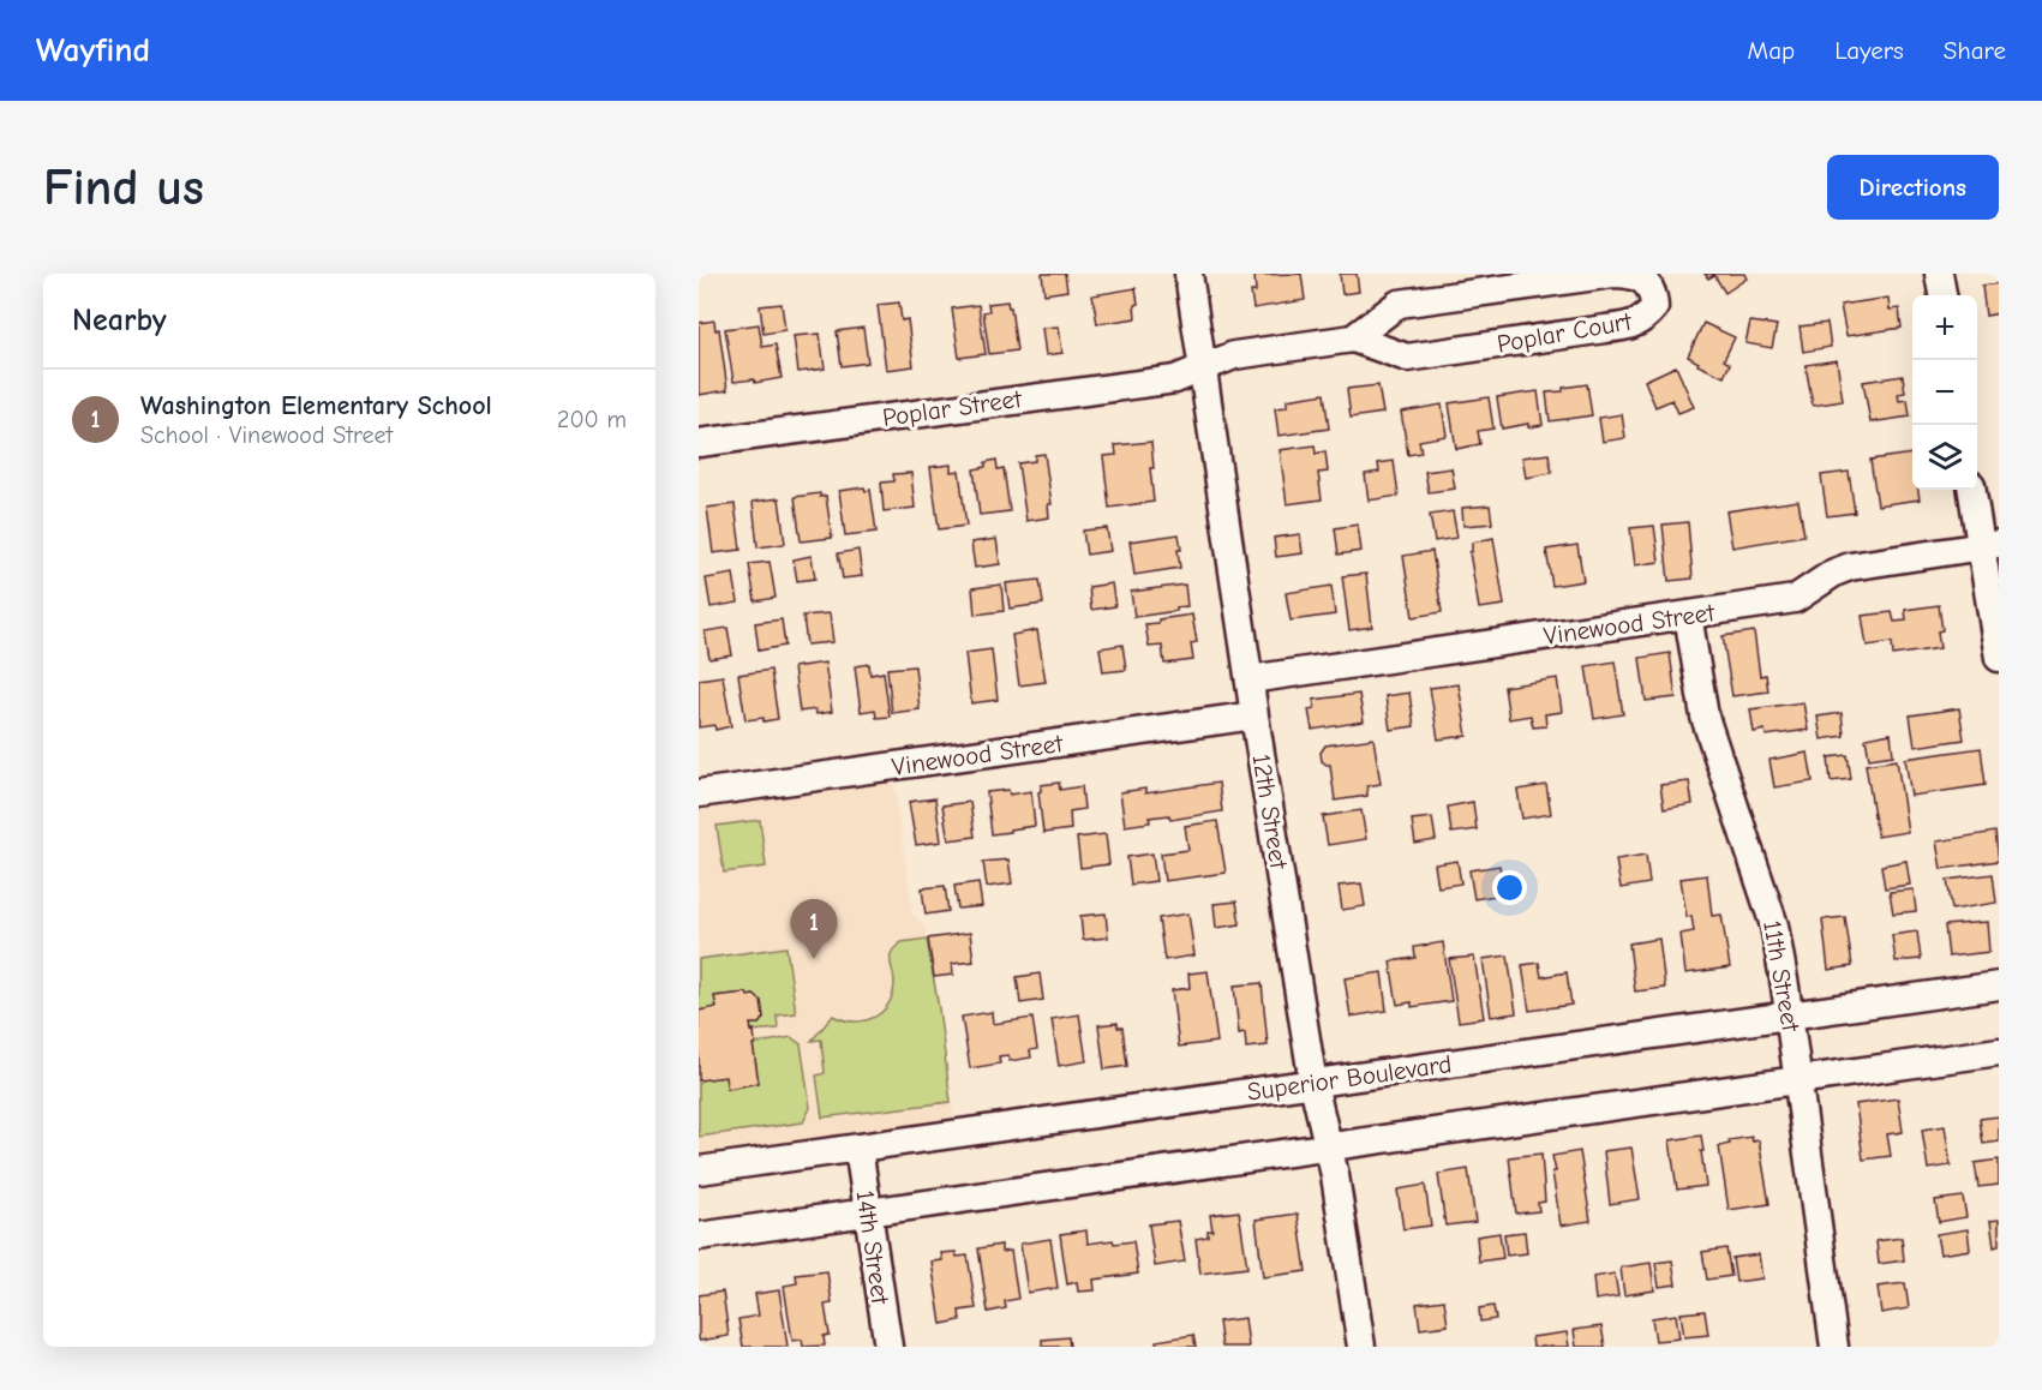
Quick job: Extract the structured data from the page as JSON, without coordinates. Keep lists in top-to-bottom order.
{
  "streets": {
    "street": [
      "Poplar Court",
      "Poplar Street",
      "Vinewood Street",
      "12th Street",
      "11th Street",
      "Superior Boulevard",
      "14th Street"
    ]
  },
  "crossings": [
    ["Poplar Court", "Poplar Street"],
    ["Poplar Court", "12th Street"],
    ["Poplar Street", "12th Street"],
    ["Vinewood Street", "12th Street"],
    ["Vinewood Street", "11th Street"],
    ["12th Street", "Superior Boulevard"],
    ["11th Street", "Superior Boulevard"],
    ["Superior Boulevard", "14th Street"]
  ],
  "page": {
    "header": "Wayfind",
    "nav": ["Map", "Layers", "Share"],
    "buttons": "Directions",
    "title": "Find us",
    "heading": "Nearby",
    "map_buttons": ["+", "−"],
    "list": [
      {
        "mark": "1",
        "name": "Washington Elementary School",
        "note": "School · Vinewood Street",
        "value": "200 m"
      }
    ],
    "pins": "1"
  }
}
